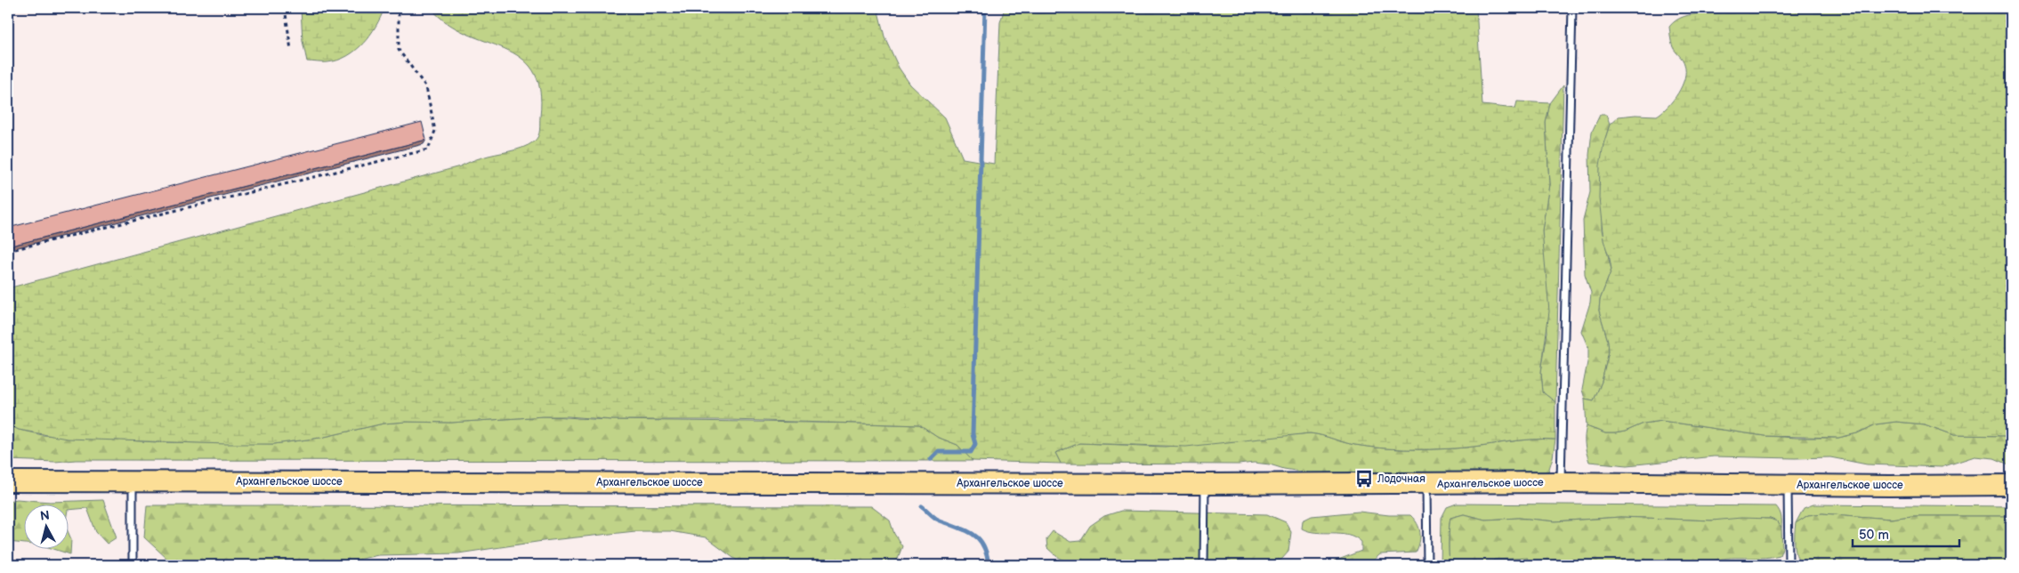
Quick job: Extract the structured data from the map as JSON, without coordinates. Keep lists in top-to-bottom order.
{
  "streets": {
    "main road": ["Архангельское шоссе"]
  },
  "places": {
    "bus stop": ["Лодочная"]
  },
  "scale_bar": "50 m",
  "north": "top"
}
